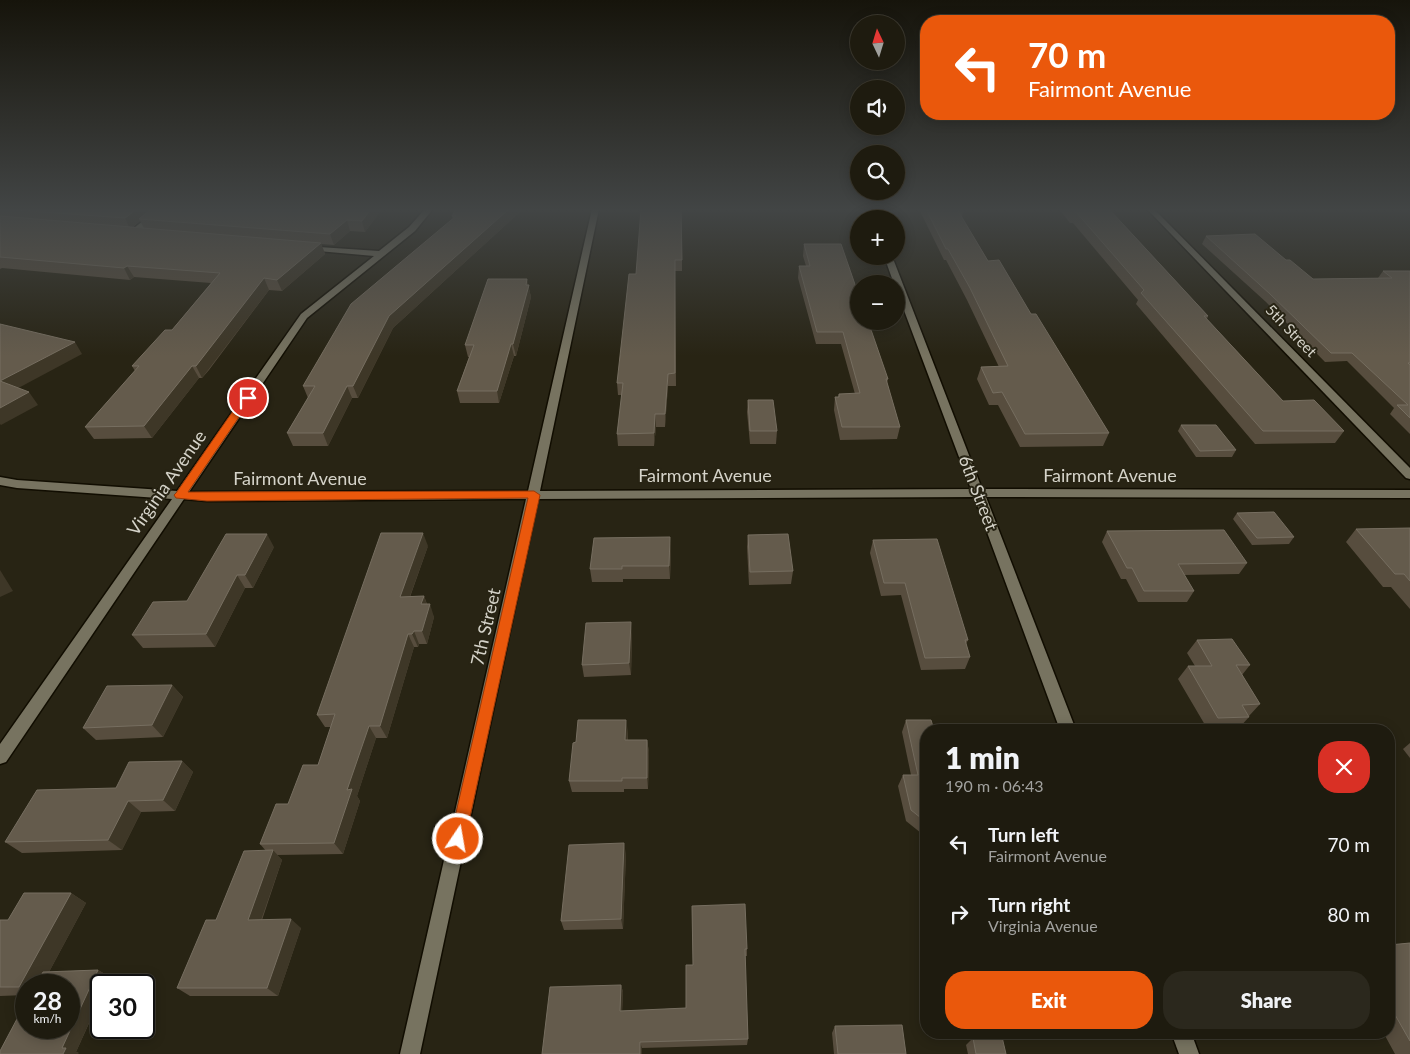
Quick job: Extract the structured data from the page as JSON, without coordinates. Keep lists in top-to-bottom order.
{
  "streets": {
    "street": [
      "5th Street",
      "Fairmont Avenue",
      "Virginia Avenue",
      "6th Street",
      "7th Street"
    ]
  },
  "crossings": [
    ["Fairmont Avenue", "Virginia Avenue"],
    ["Fairmont Avenue", "6th Street"],
    ["Fairmont Avenue", "7th Street"]
  ],
  "north": "top",
  "page": {
    "map_buttons": ["+", "−"],
    "turn": ["70 m", "Fairmont Avenue"],
    "heading": ["1 min", "190 m · 06:43"],
    "list": [
      {
        "name": "Turn left",
        "note": "Fairmont Avenue",
        "value": "70 m"
      },
      {
        "name": "Turn right",
        "note": "Virginia Avenue",
        "value": "80 m"
      }
    ],
    "buttons": ["Exit", "Share"],
    "speed": "28 km/h",
    "limit": "30"
  }
}
